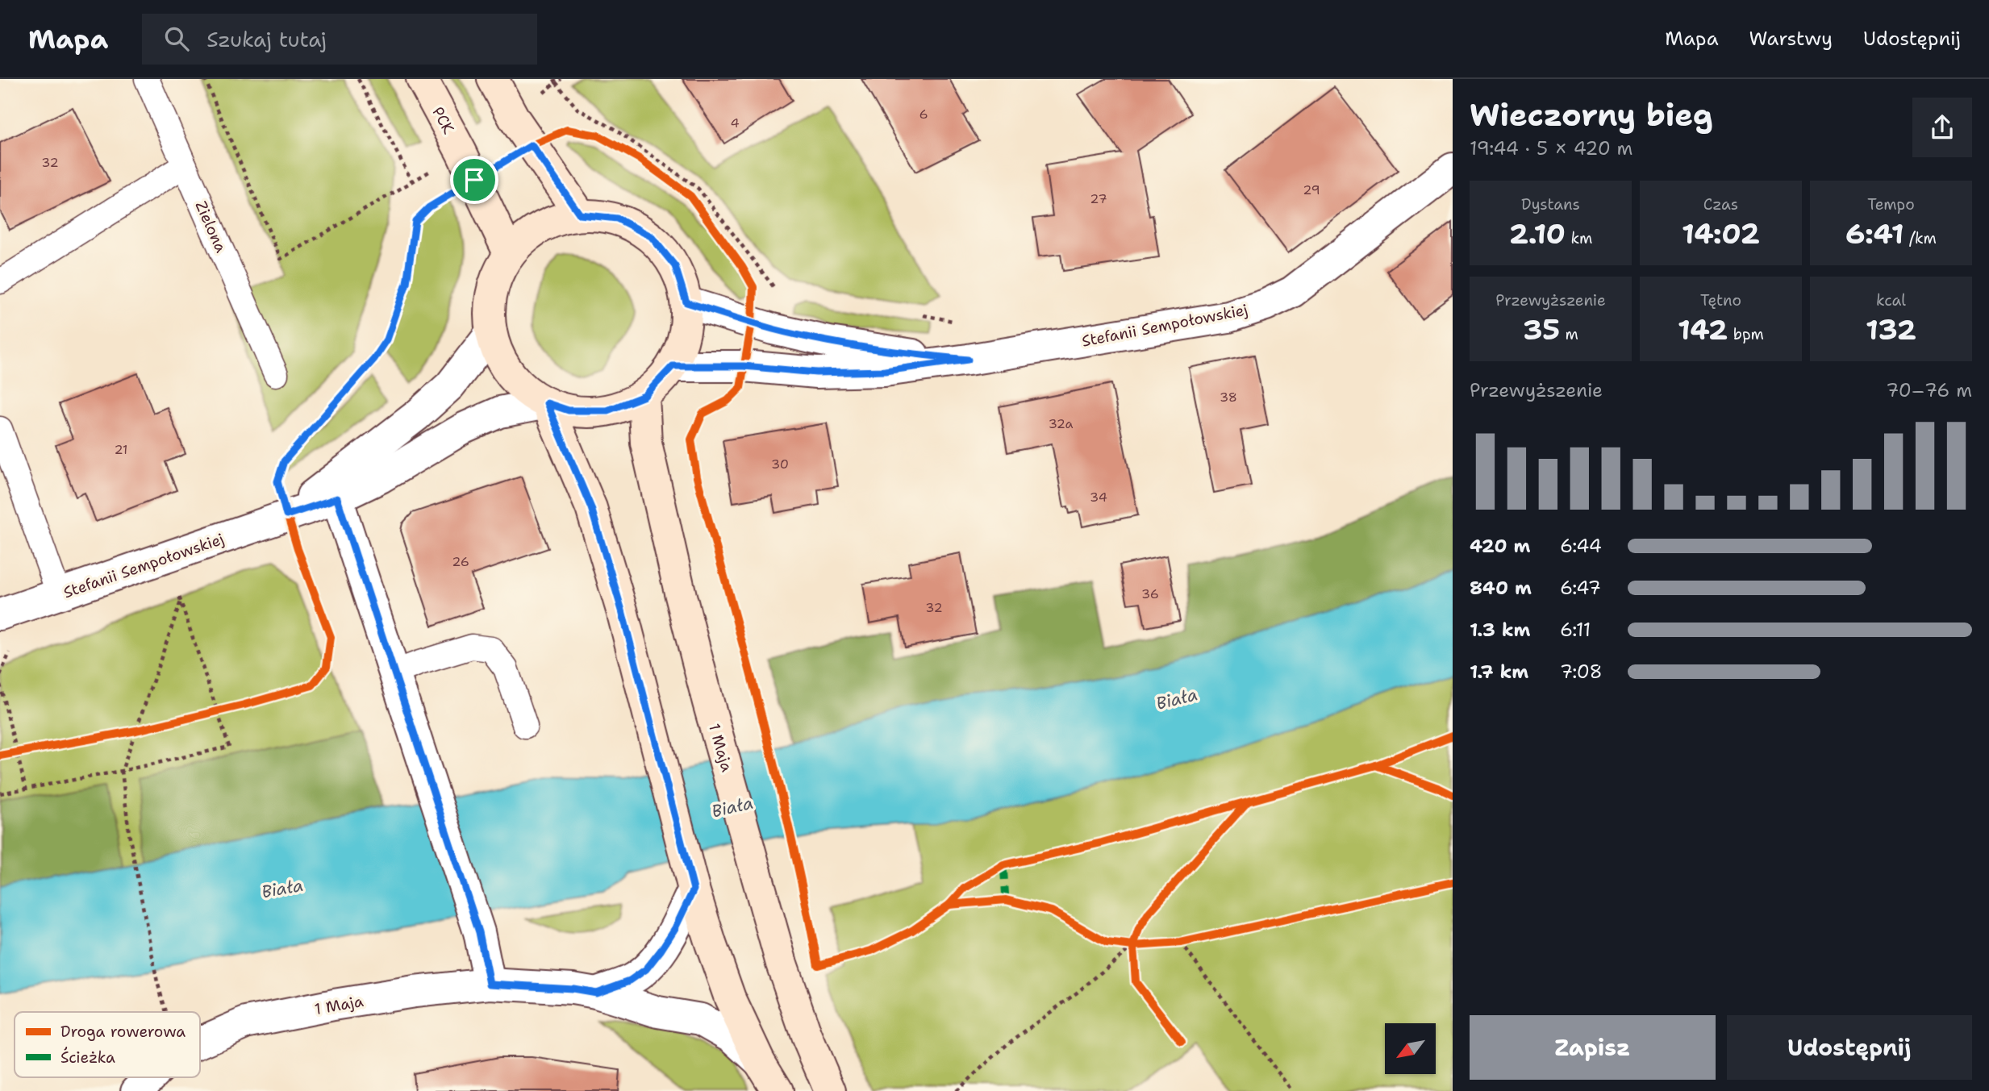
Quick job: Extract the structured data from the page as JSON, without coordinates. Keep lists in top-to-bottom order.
{
  "streets": {
    "street": ["PCK", "Stefanii Sempołowskiej", "1 Maja"],
    "lane": ["Zielona"]
  },
  "crossings": [
    ["PCK", "Stefanii Sempołowskiej"],
    ["PCK", "1 Maja"],
    ["Stefanii Sempołowskiej", "1 Maja"]
  ],
  "water": ["Biała"],
  "house_numbers": [
    "6",
    "4",
    "32",
    "29",
    "27",
    "38",
    "32a",
    "21",
    "30",
    "34",
    "26",
    "36",
    "32"
  ],
  "legend": ["Droga rowerowa", "Ścieżka"],
  "north": "bottom left",
  "page": {
    "header": "Mapa",
    "search": "Szukaj tutaj",
    "nav": ["Mapa", "Warstwy", "Udostępnij"],
    "heading": ["Wieczorny bieg", "19:44 · 5 × 420 m"],
    "stats": [
      ["Dystans", "2.10 km"],
      ["Czas", "14:02"],
      ["Tempo", "6:41 /km"],
      ["Przewyższenie", "35 m"],
      ["Tętno", "142 bpm"],
      ["kcal", "132"]
    ],
    "chart": ["Przewyższenie", "70–76 m"],
    "list": [
      {
        "name": "420 m",
        "note": "6:44"
      },
      {
        "name": "840 m",
        "note": "6:47"
      },
      {
        "name": "1.3 km",
        "note": "6:11"
      },
      {
        "name": "1.7 km",
        "note": "7:08"
      }
    ],
    "buttons": ["Zapisz", "Udostępnij"]
  }
}
